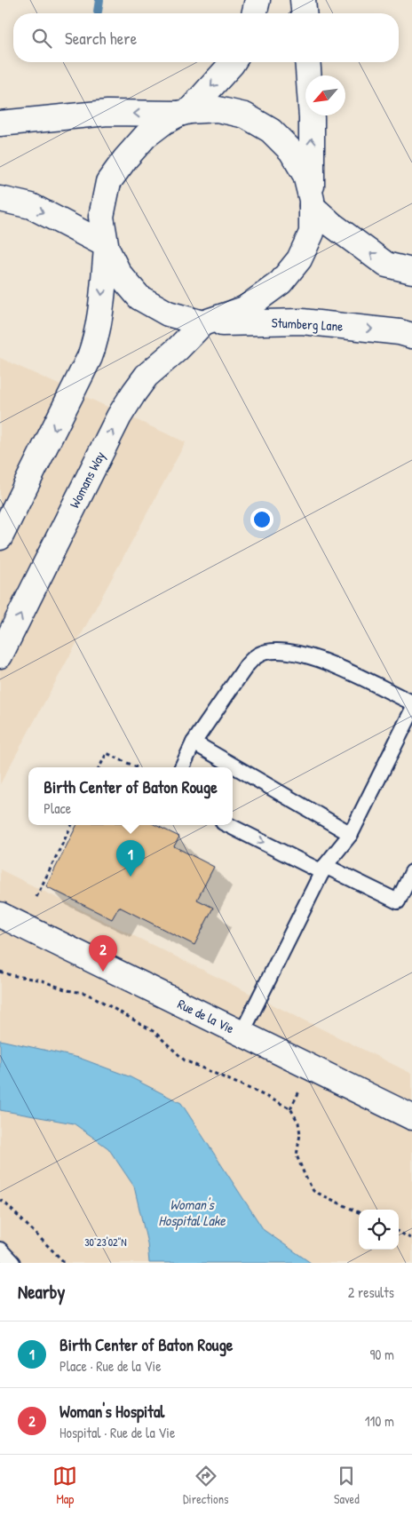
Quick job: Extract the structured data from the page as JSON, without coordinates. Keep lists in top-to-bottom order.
{
  "streets": {
    "main road": ["Stumberg Lane", "Womans Way", "Rue de la Vie"]
  },
  "crossings": [
    ["Stumberg Lane", "Womans Way"]
  ],
  "one_way": ["Stumberg Lane"],
  "water": ["Woman's Hospital Lake"],
  "north": "bottom left",
  "page": {
    "search": "Search here",
    "popup": ["Birth Center of Baton Rouge", "Place"],
    "pins": ["1", "2"],
    "heading": ["Nearby", "2 results"],
    "list": [
      {
        "mark": "1",
        "name": "Birth Center of Baton Rouge",
        "note": "Place · Rue de la Vie",
        "value": "90 m"
      },
      {
        "mark": "2",
        "name": "Woman's Hospital",
        "note": "Hospital · Rue de la Vie",
        "value": "110 m"
      }
    ],
    "nav": ["Map", "Directions", "Saved"]
  },
  "coordinates": ["30°23'02\"N"]
}
